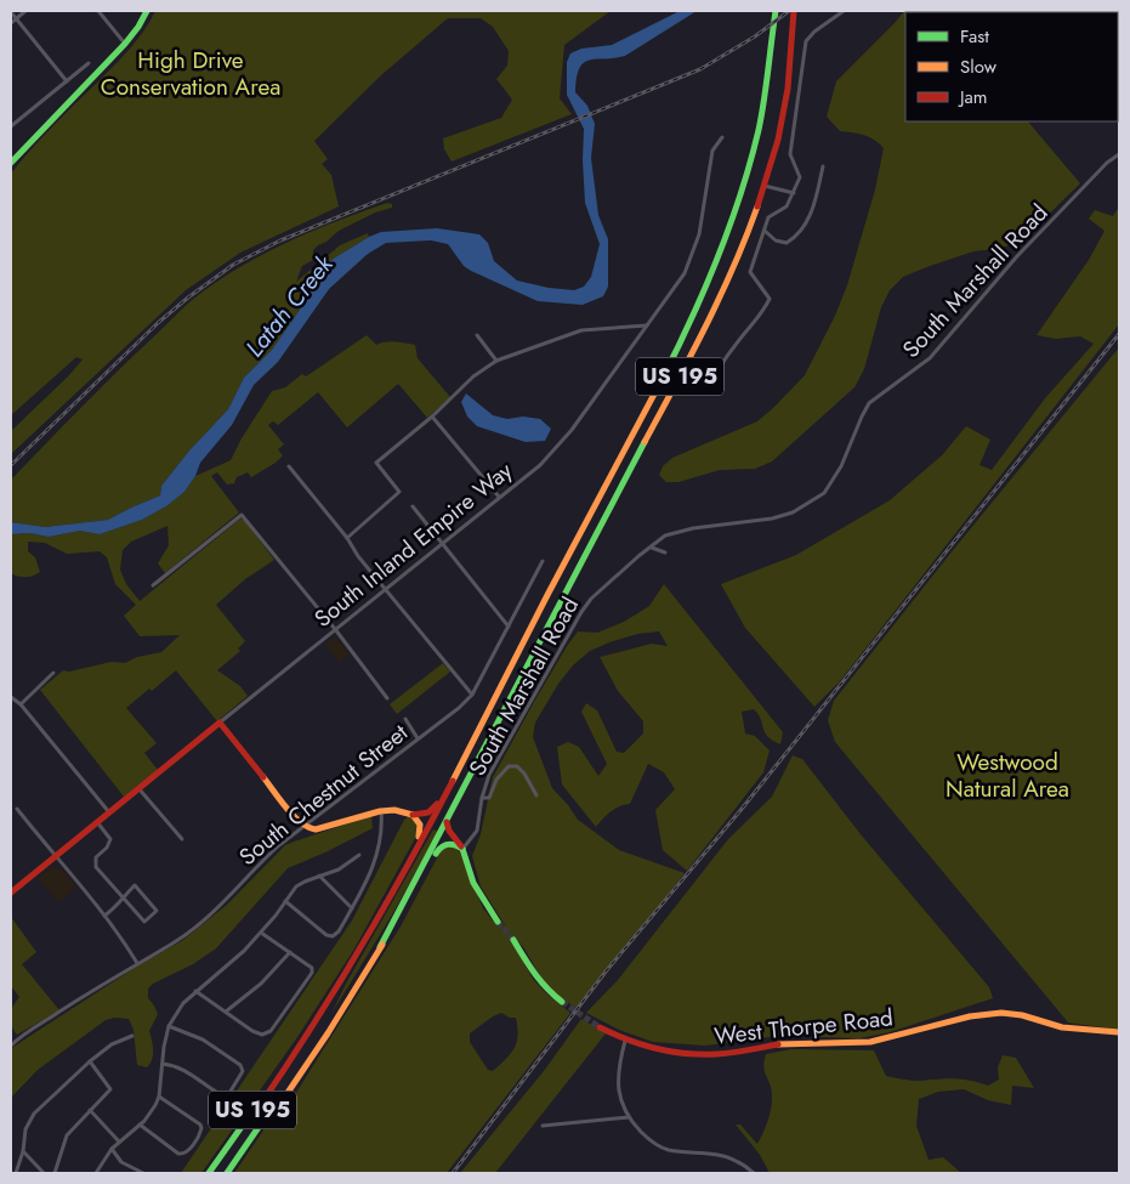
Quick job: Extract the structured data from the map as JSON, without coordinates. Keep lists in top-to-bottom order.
{
  "streets": {
    "main road": ["US 195", "South Inland Empire Way", "West Thorpe Road"],
    "street": ["South Marshall Road", "South Chestnut Street"]
  },
  "water": ["Latah Creek"],
  "parks": ["High Drive Conservation Area", "Westwood Natural Area"],
  "legend": ["Fast", "Slow", "Jam"]
}
